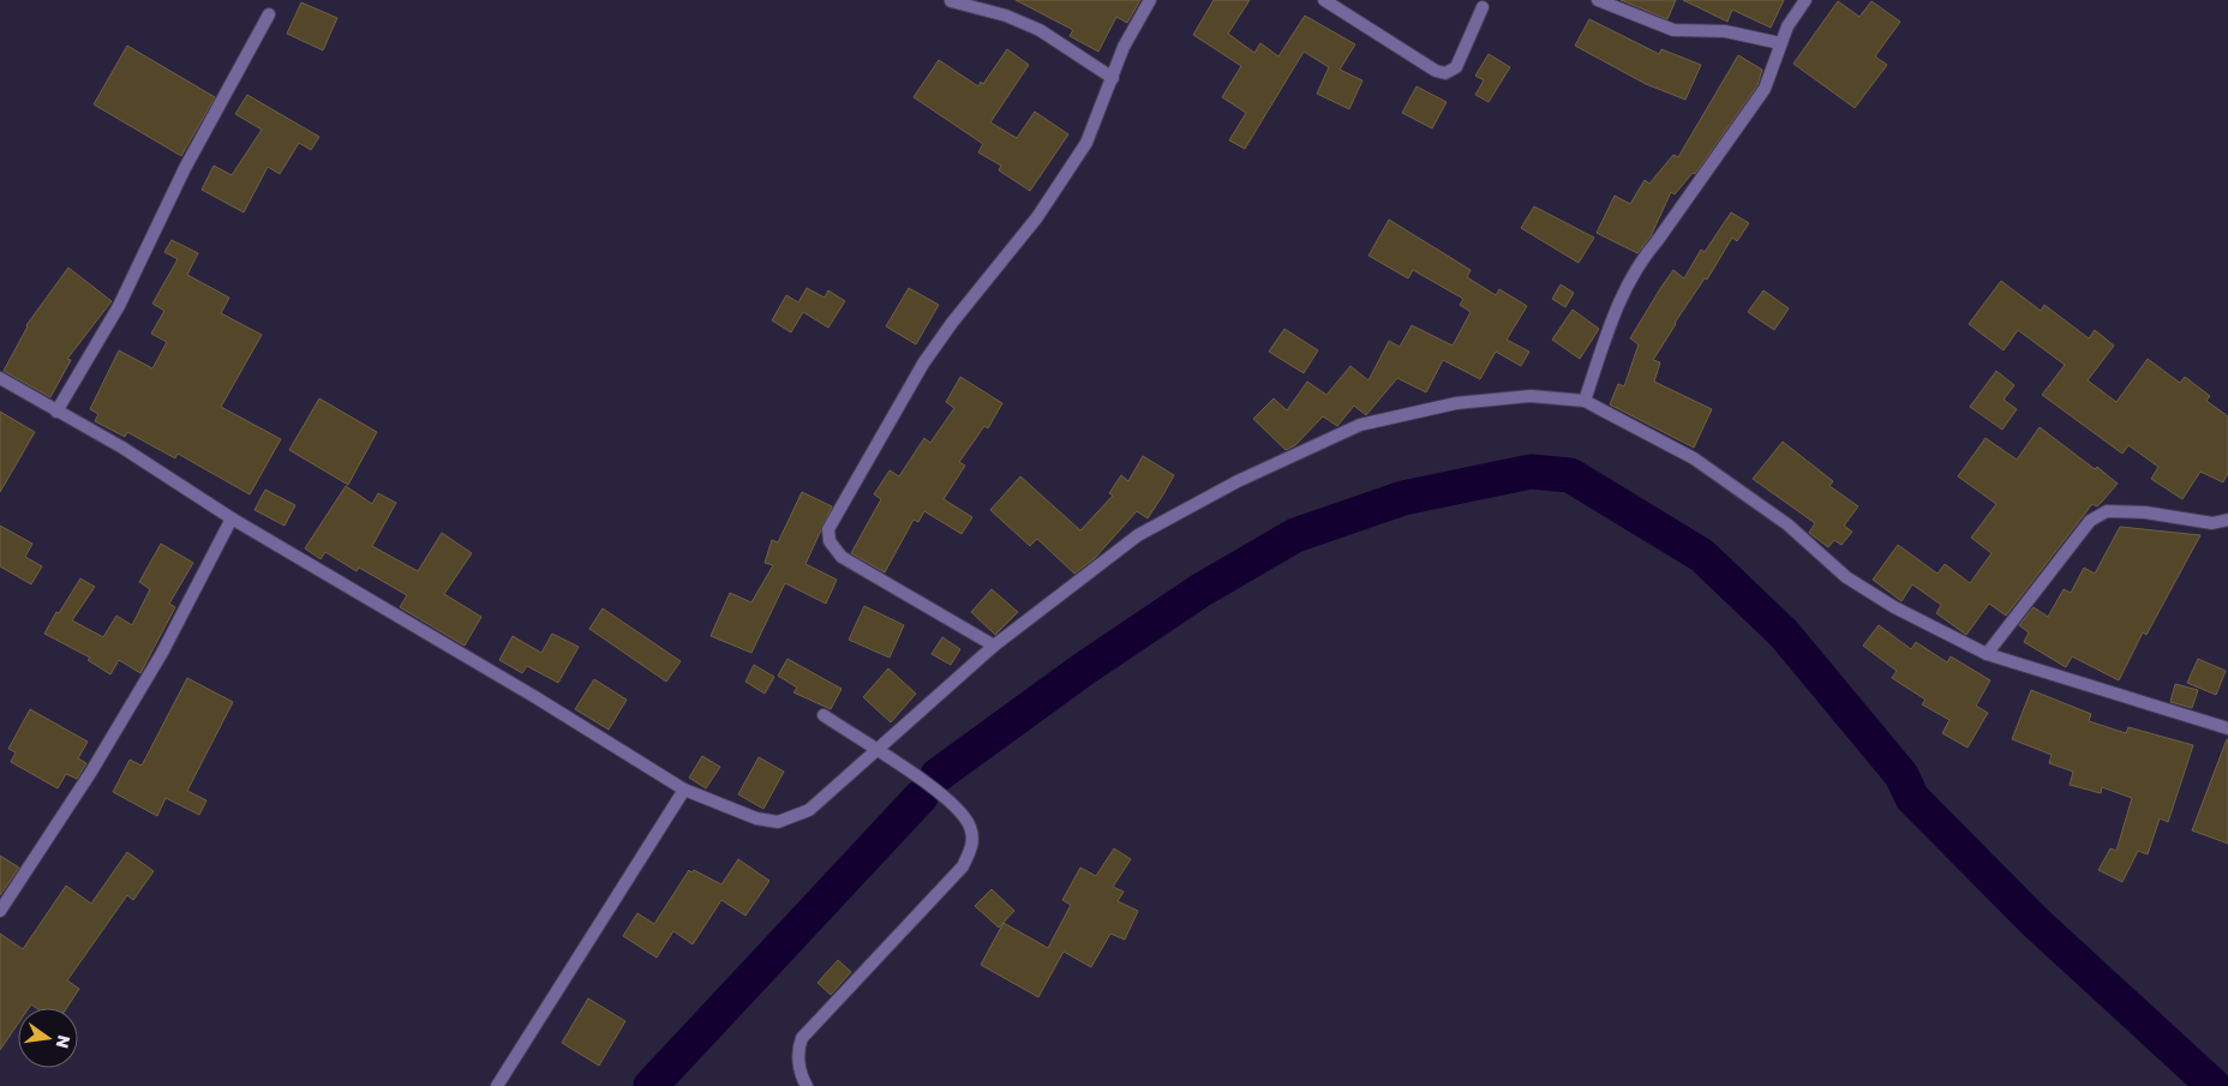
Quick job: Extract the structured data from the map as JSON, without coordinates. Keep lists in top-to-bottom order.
{
  "north": "right"
}
